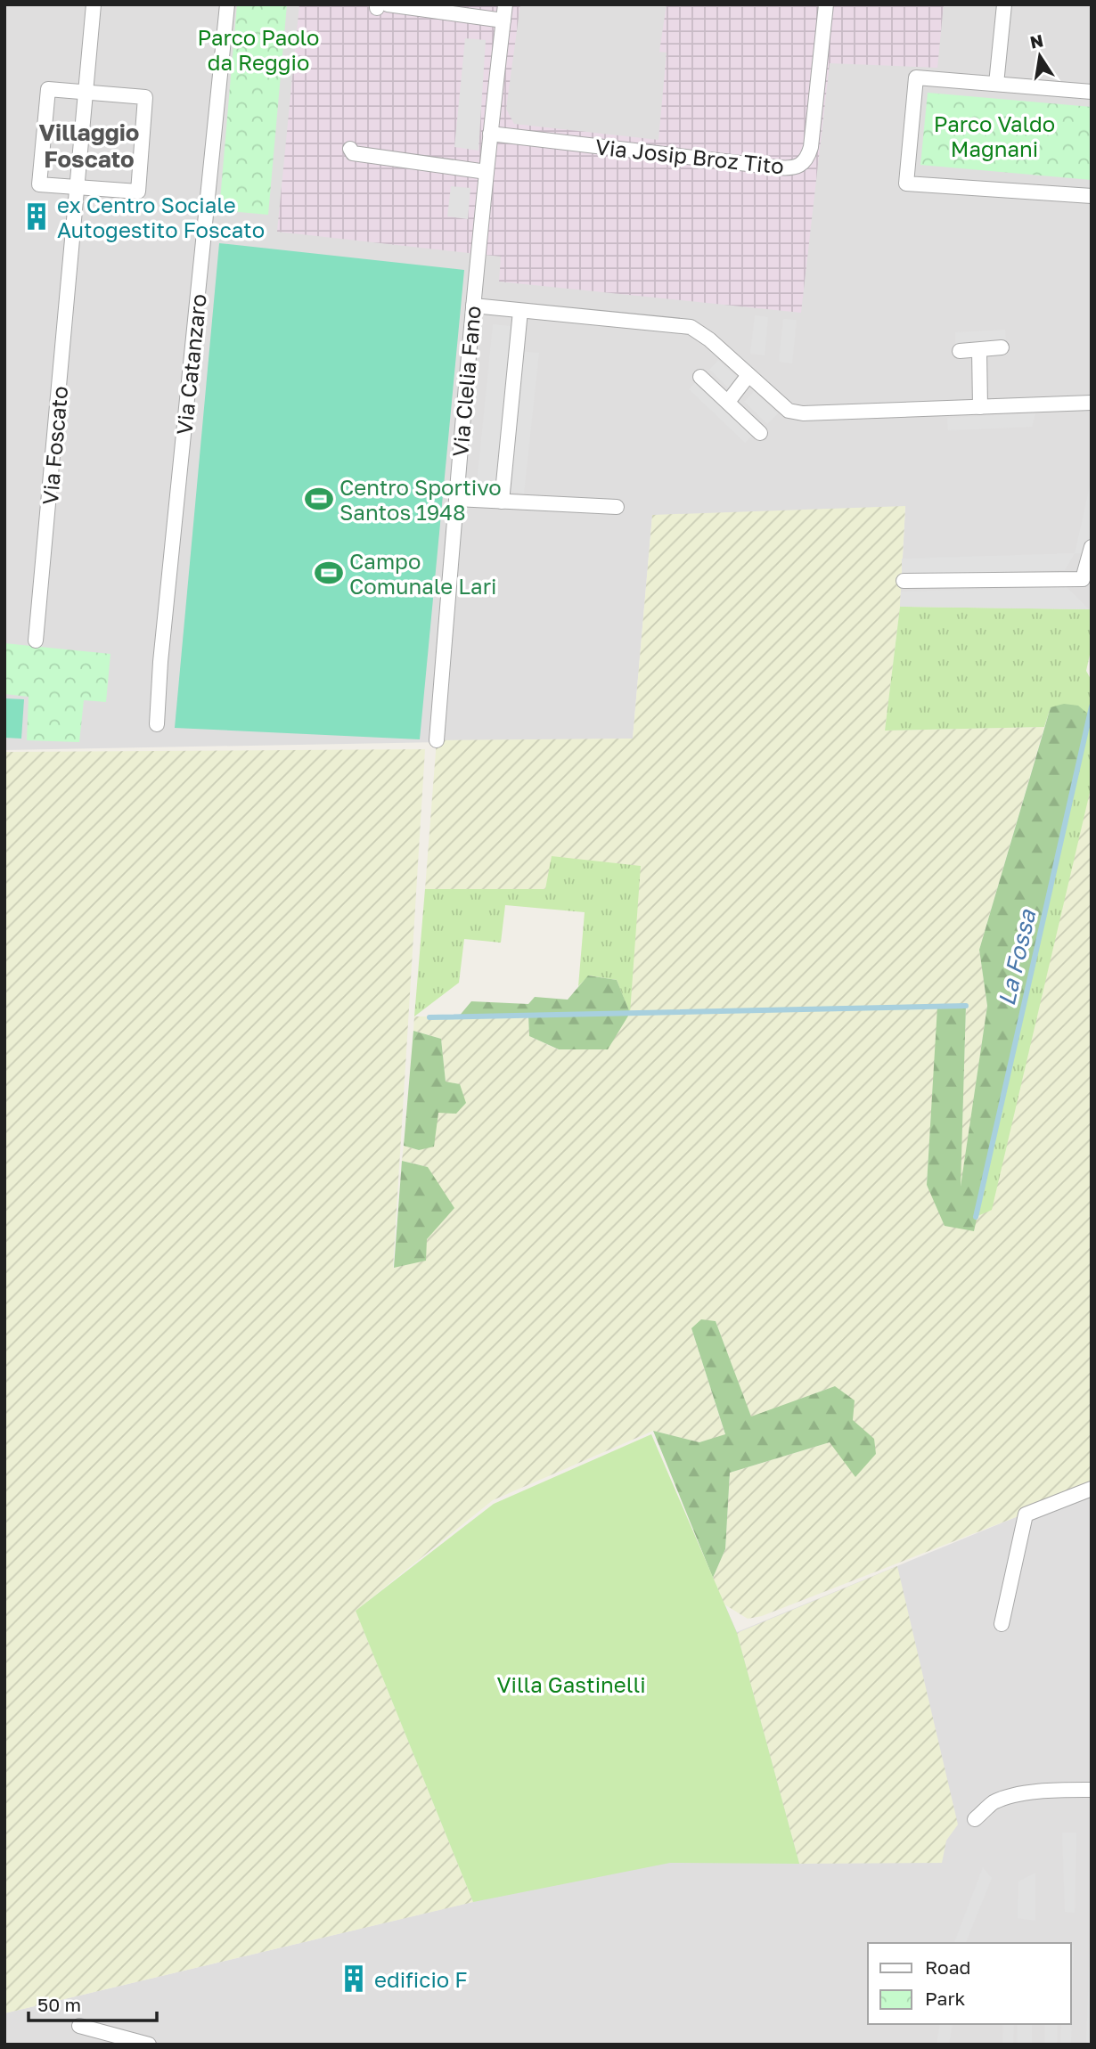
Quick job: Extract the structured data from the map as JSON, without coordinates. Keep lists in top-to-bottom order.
{
  "streets": {
    "street": [
      "Via Josip Broz Tito",
      "Via Catanzaro",
      "Via Clelia Fano",
      "Via Foscato"
    ]
  },
  "crossings": [
    ["Via Josip Broz Tito", "Via Clelia Fano"]
  ],
  "districts": ["Villaggio Foscato"],
  "water": ["La Fossa"],
  "parks": ["Parco Paolo da Reggio", "Parco Valdo Magnani", "Villa Gastinelli"],
  "places": {
    "building": ["ex Centro Sociale Autogestito Foscato", "edificio F"],
    "sports": ["Centro Sportivo Santos 1948", "Campo Comunale Lari"]
  },
  "legend": ["Road", "Park"],
  "scale_bar": "50 m",
  "north": "top"
}
